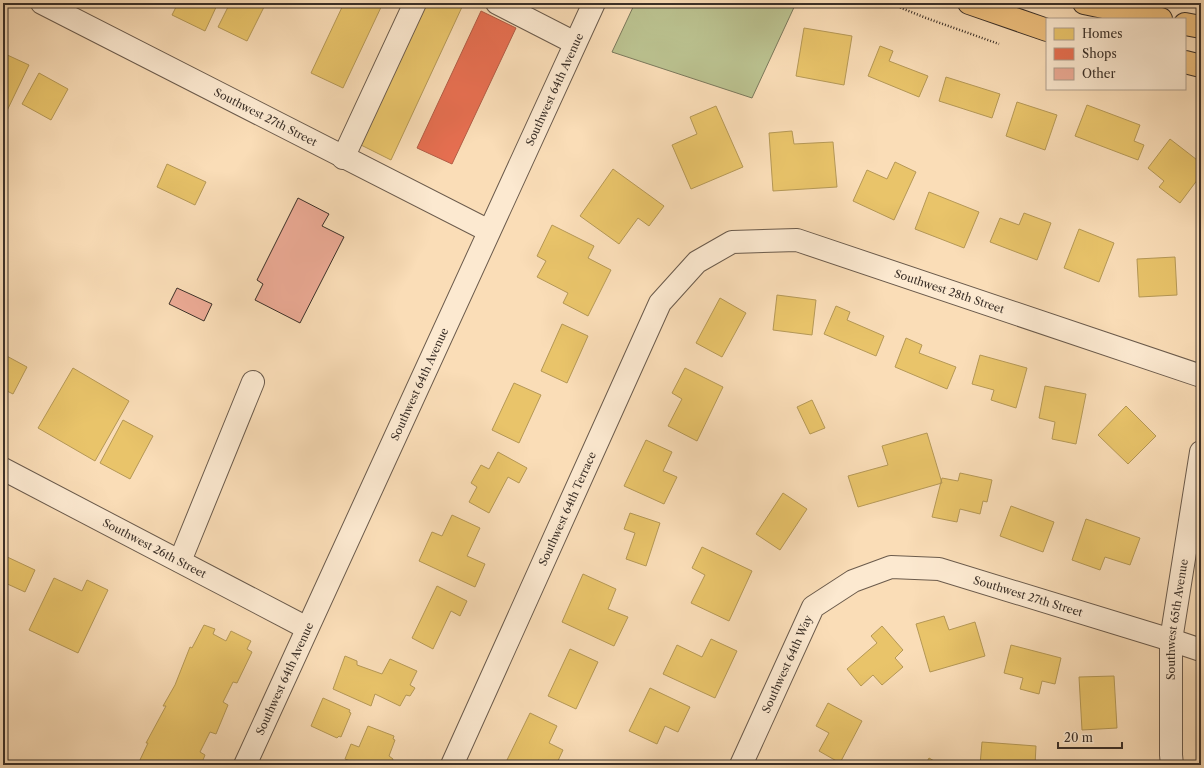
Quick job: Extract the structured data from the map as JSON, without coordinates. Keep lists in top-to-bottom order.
{
  "streets": {
    "street": [
      "Southwest 64th Avenue",
      "Southwest 27th Street",
      "Southwest 28th Street",
      "Southwest 64th Terrace",
      "Southwest 26th Street",
      "Southwest 65th Avenue",
      "Southwest 64th Way"
    ]
  },
  "crossings": [
    ["Southwest 64th Avenue", "Southwest 27th Street"],
    ["Southwest 64th Avenue", "Southwest 26th Street"],
    ["Southwest 27th Street", "Southwest 65th Avenue"],
    ["Southwest 27th Street", "Southwest 64th Way"],
    ["Southwest 28th Street", "Southwest 64th Terrace"]
  ],
  "legend": ["Homes", "Shops", "Other"],
  "scale_bar": "20 m"
}
